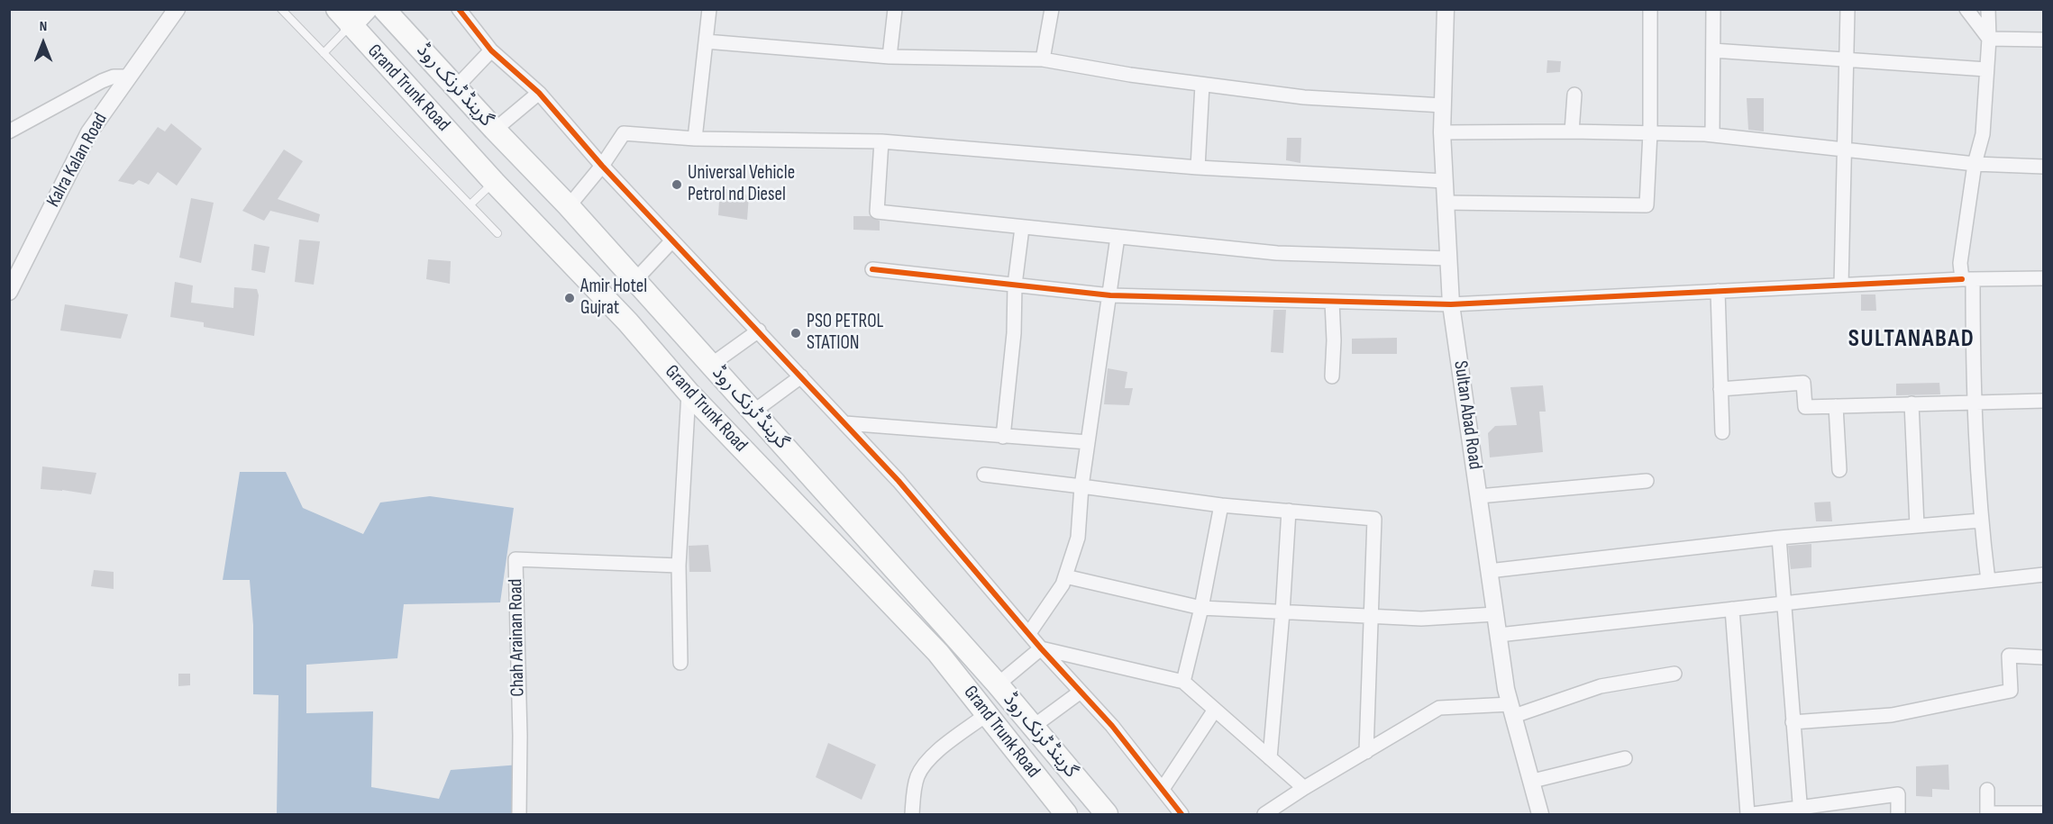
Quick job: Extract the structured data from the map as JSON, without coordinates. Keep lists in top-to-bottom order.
{
  "streets": {
    "main road": ["گرینڈ ٹرنک روڈ", "Grand Trunk Road"],
    "street": ["Kalra Kalan Road", "Sultan Abad Road", "Chah Arainan Road"]
  },
  "districts": ["SULTANABAD"],
  "places": ["Universal Vehicle Petrol nd Diesel", "Amir Hotel Gujrat", "PSO PETROL STATION"],
  "north": "top"
}
